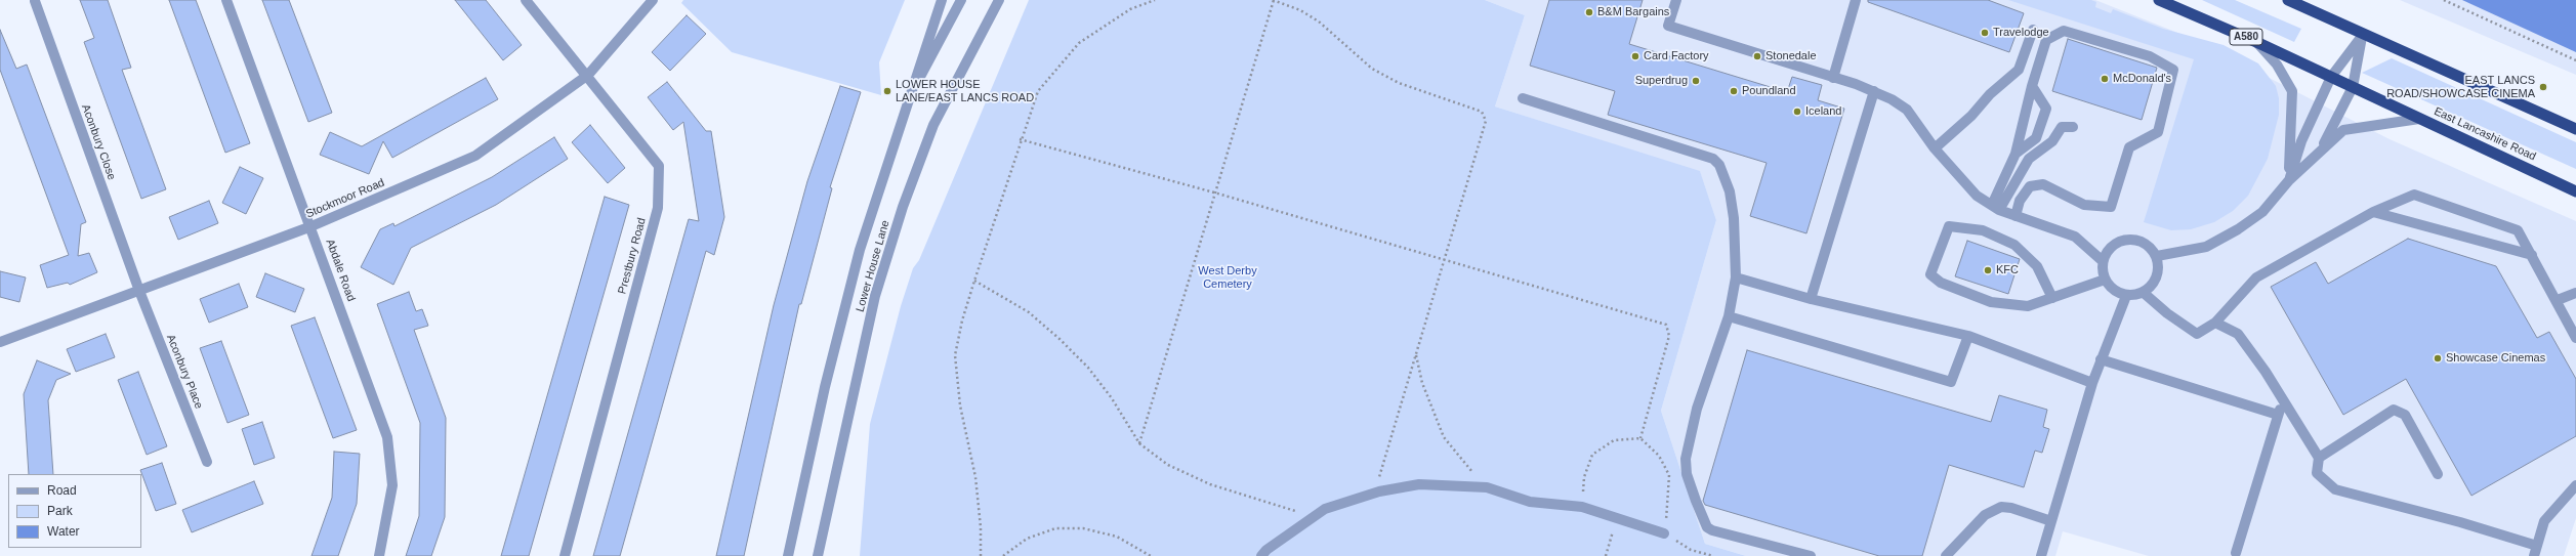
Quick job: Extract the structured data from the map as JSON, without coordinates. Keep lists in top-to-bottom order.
{
  "streets": {
    "highway": ["A580", "East Lancashire Road"],
    "street": [
      "Aconbury Close",
      "Stockmoor Road",
      "Prestbury Road",
      "Lower House Lane",
      "Abdale Road",
      "Aconbury Place"
    ]
  },
  "crossings": [
    ["Aconbury Close", "Stockmoor Road"],
    ["Aconbury Close", "Aconbury Place"],
    ["Stockmoor Road", "Prestbury Road"],
    ["Stockmoor Road", "Abdale Road"],
    ["Stockmoor Road", "Aconbury Place"]
  ],
  "parks": ["West Derby Cemetery"],
  "places": [
    "B&M Bargains",
    "Travelodge",
    "Card Factory",
    "Stonedale",
    "McDonald's",
    "Superdrug",
    "EAST LANCS ROAD/SHOWCASE CINEMA",
    "LOWER HOUSE LANE/EAST LANCS ROAD",
    "Poundland",
    "Iceland",
    "KFC",
    "Showcase Cinemas"
  ],
  "legend": ["Road", "Park", "Water"]
}
